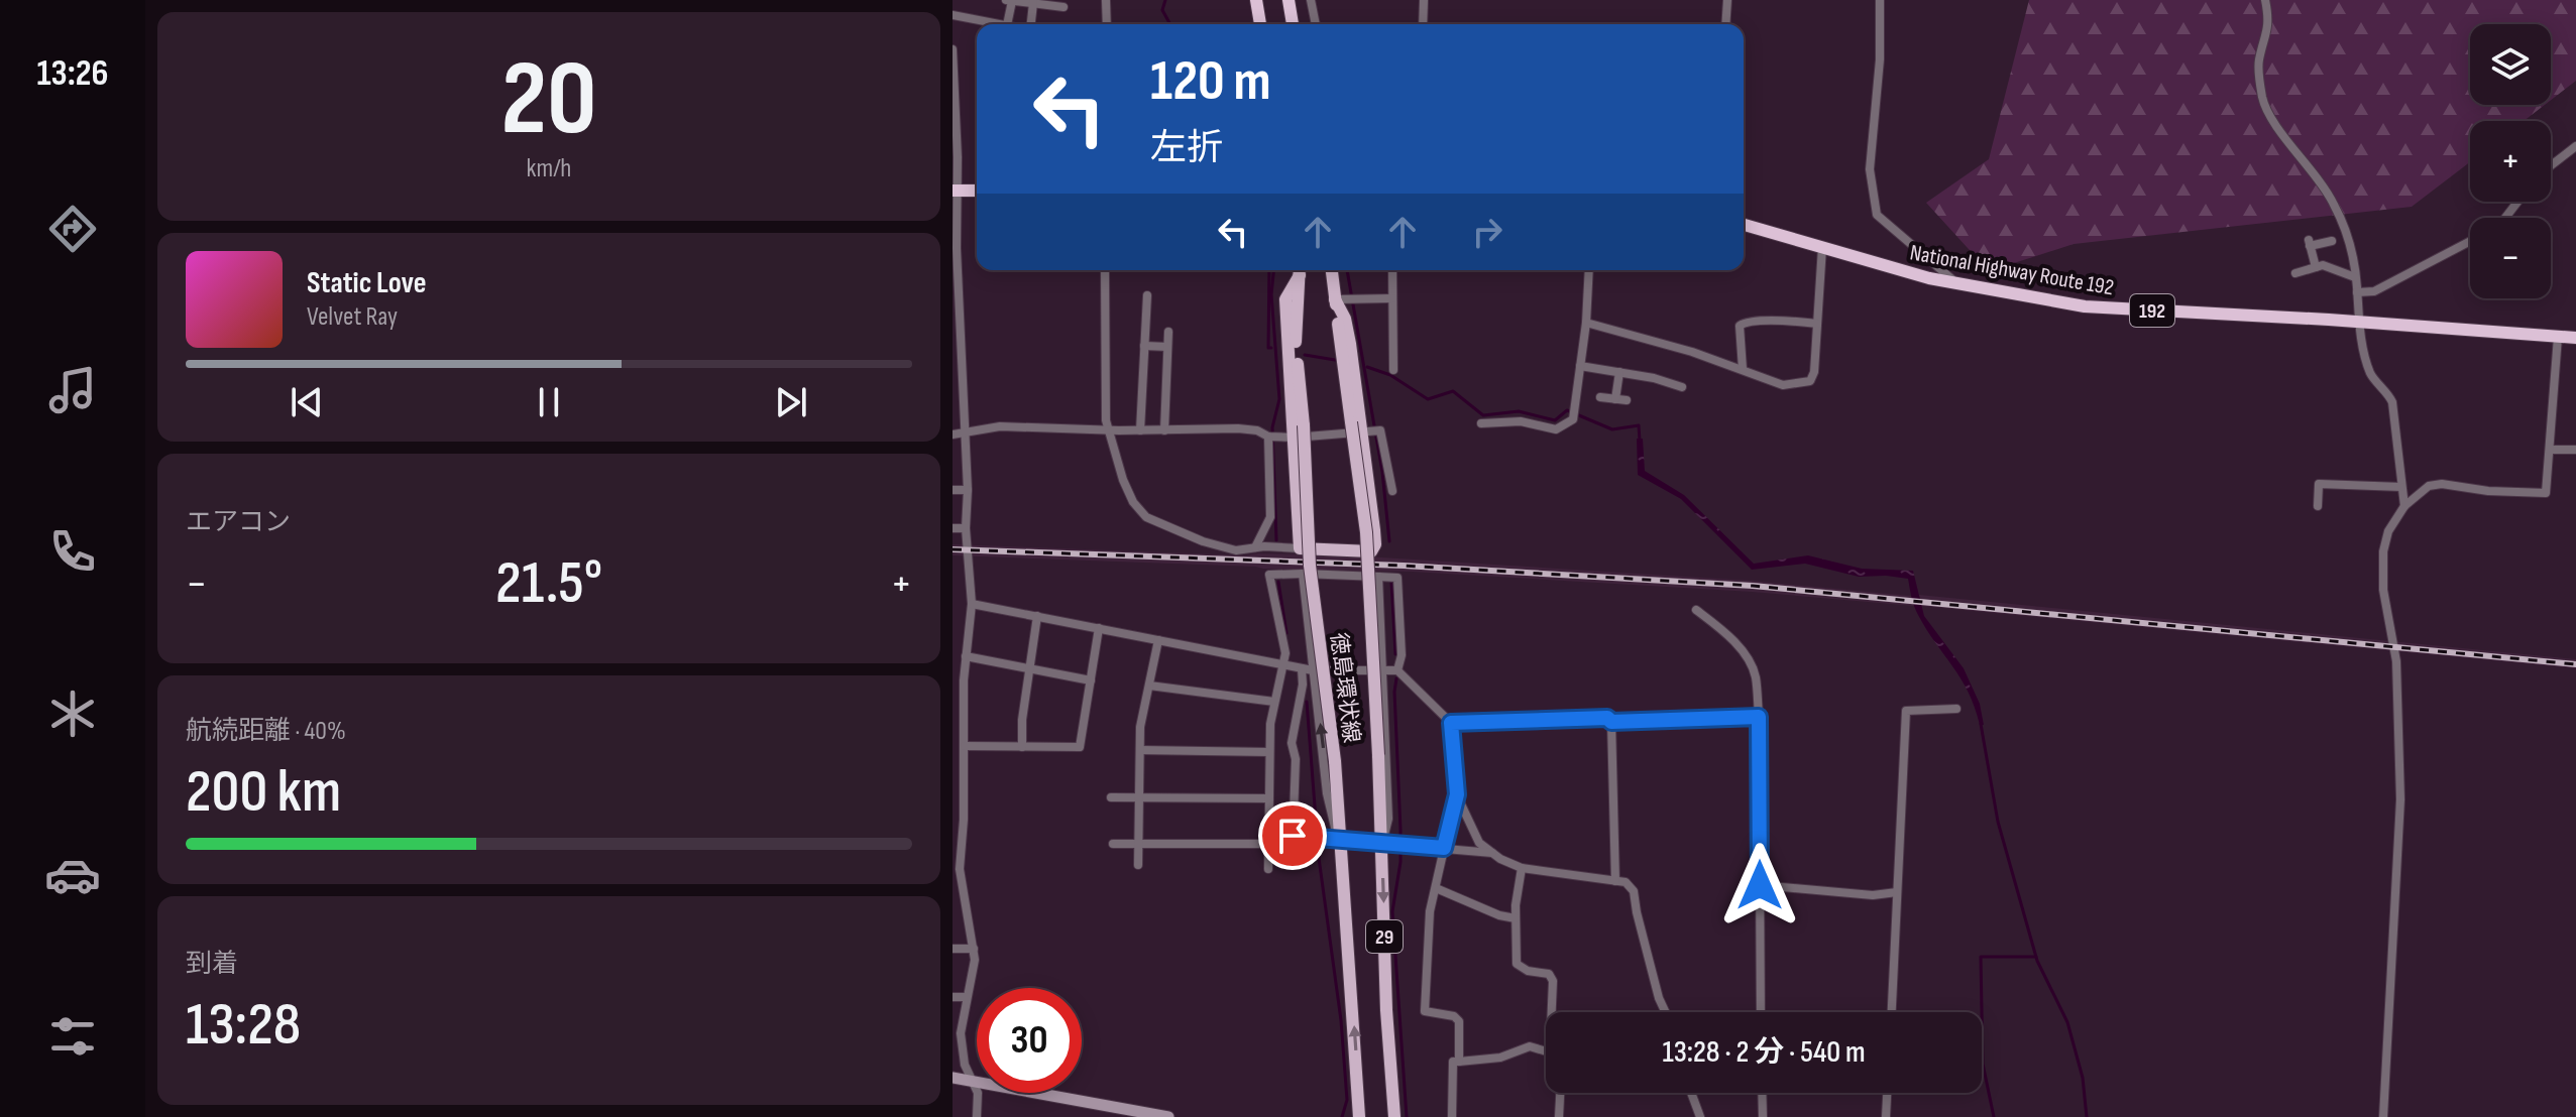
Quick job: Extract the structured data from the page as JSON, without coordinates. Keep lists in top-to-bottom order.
{
  "streets": {
    "highway": ["National Highway Route 192", "192"],
    "main road": ["徳島環状線", "29"]
  },
  "page": {
    "tabs": "13:26",
    "tile": [
      ["20", "km/h"],
      "エアコン",
      ["航続距離 · 40%", "200 km"],
      ["到着", "13:28"]
    ],
    "map_buttons": ["+", "−"],
    "turn": ["120 m", "左折"],
    "song": ["Static Love", "Velvet Ray"],
    "heat": ["−", "21.5°", "+"],
    "limit": "30",
    "trip": "13:28 · 2 分 · 540 m"
  }
}
